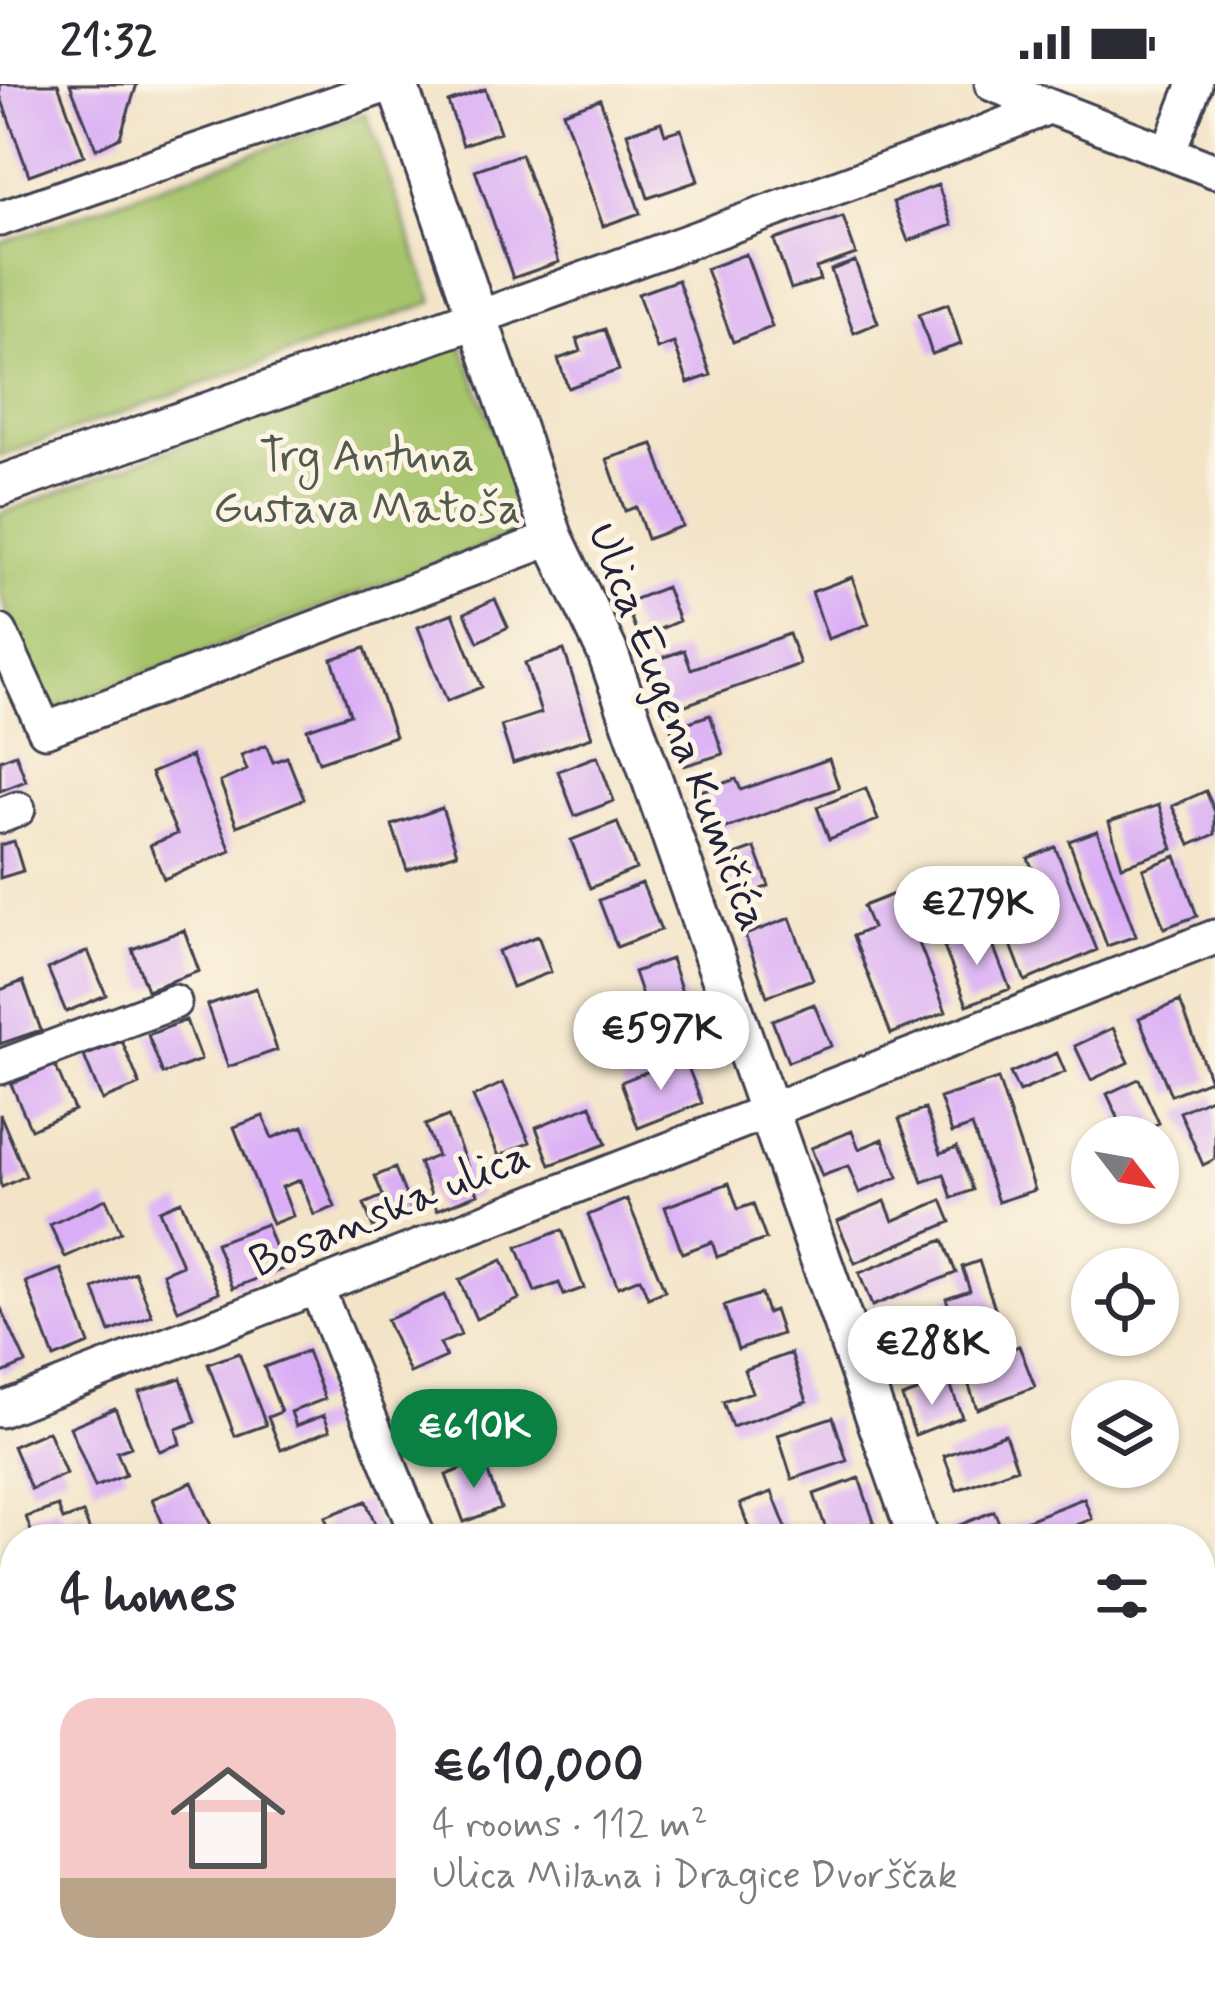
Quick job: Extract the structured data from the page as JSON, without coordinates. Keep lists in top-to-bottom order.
{
  "streets": {
    "street": ["Ulica Eugena Kumičića", "Bosanska ulica"]
  },
  "crossings": [
    ["Ulica Eugena Kumičića", "Bosanska ulica"]
  ],
  "parks": ["Trg Antuna Gustava Matoša"],
  "north": "bottom right",
  "page": {
    "status": "21:32",
    "price": [
      "€279K",
      "€597K",
      "€288K",
      "€610K"
    ],
    "heading": "4 homes",
    "list": [
      {
        "name": "€610,000",
        "note": "4 rooms · 112 m² · Ulica Milana i Dragice Dvorščak"
      }
    ]
  }
}
